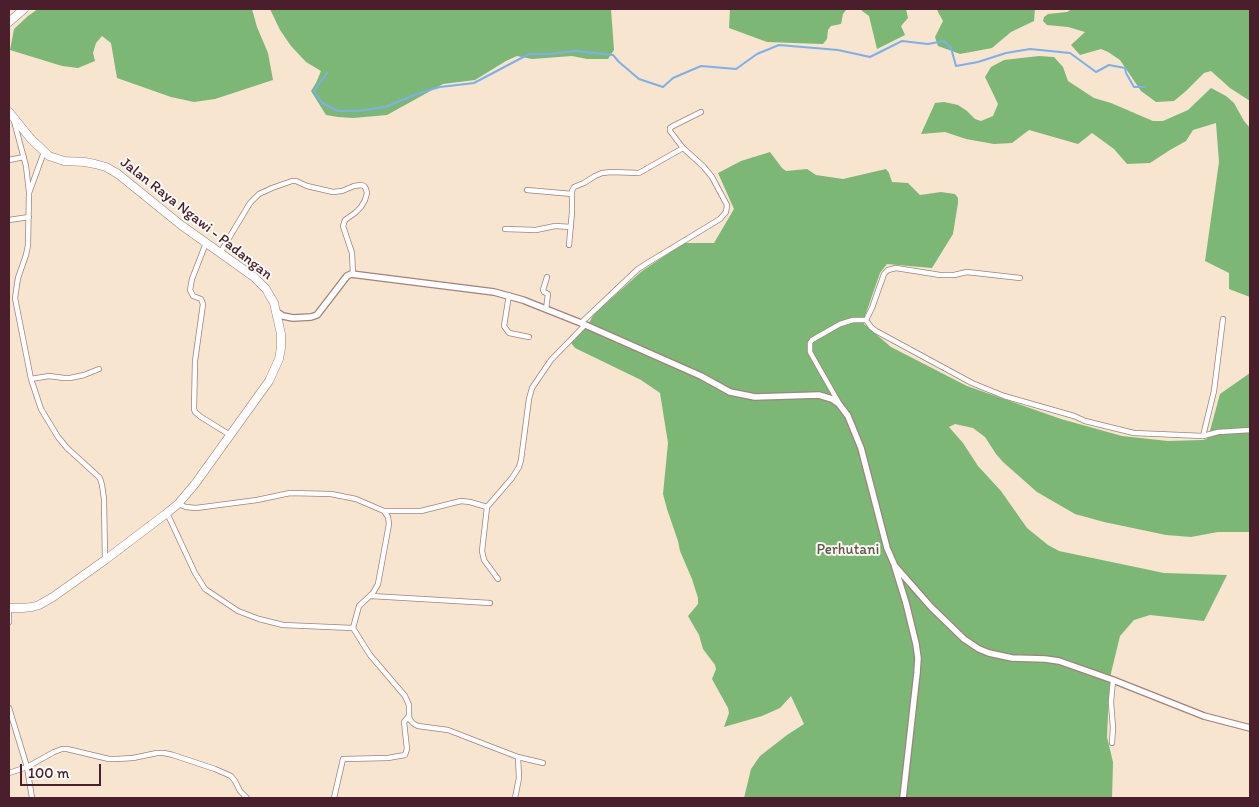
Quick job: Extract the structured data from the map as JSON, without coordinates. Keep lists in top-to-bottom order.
{
  "streets": {
    "highway": ["Jalan Raya Ngawi - Padangan"]
  },
  "parks": ["Perhutani"],
  "scale_bar": "100 m"
}
